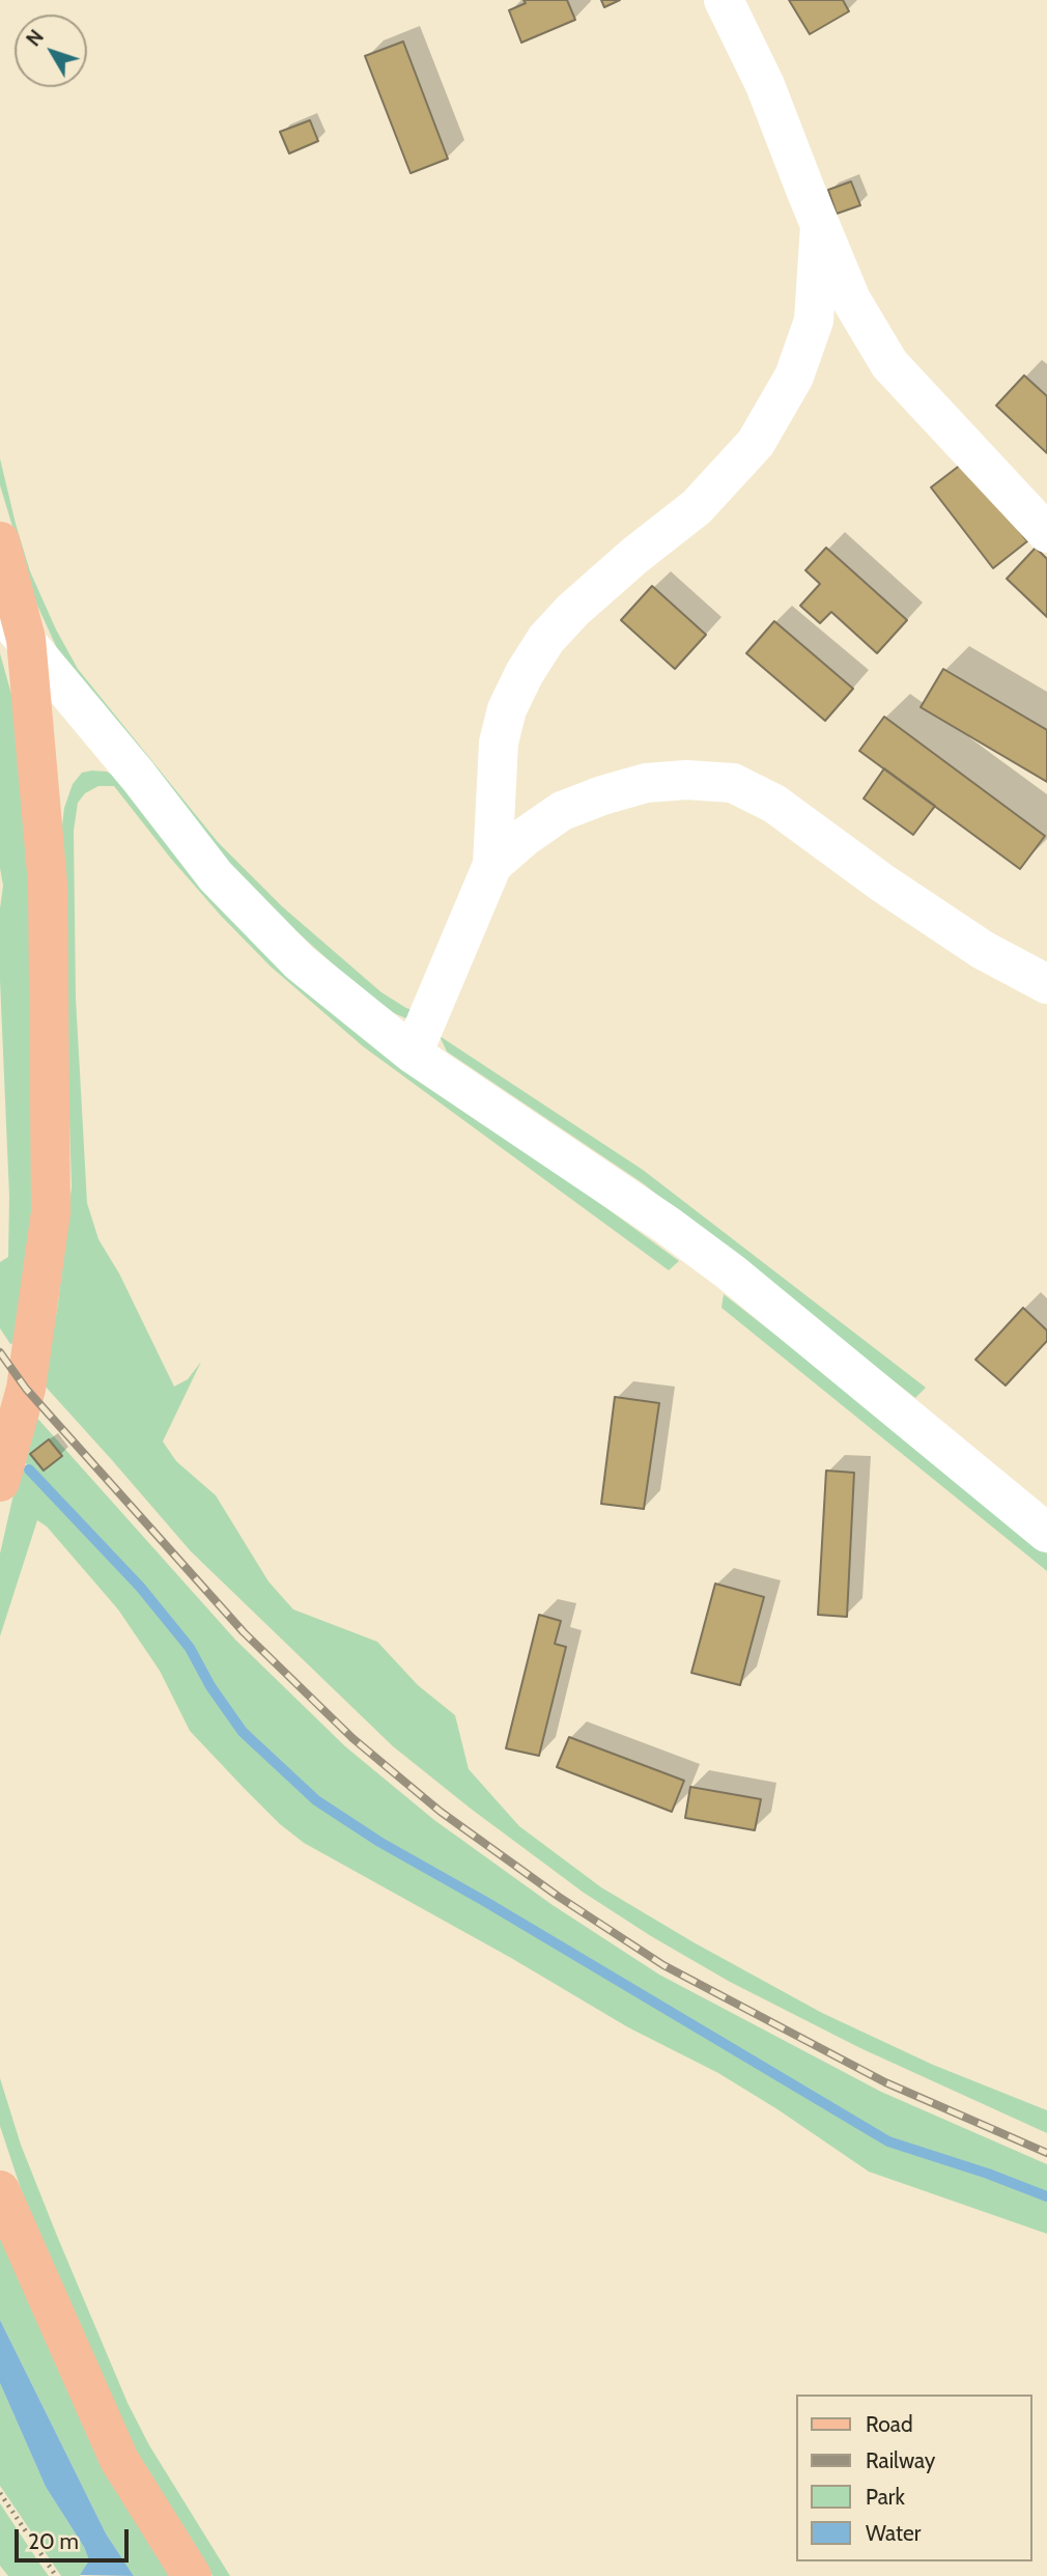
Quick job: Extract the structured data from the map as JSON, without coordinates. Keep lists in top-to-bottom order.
{
  "legend": [
    "Road",
    "Railway",
    "Park",
    "Water"
  ],
  "scale_bar": "20 m",
  "north": "top left"
}
